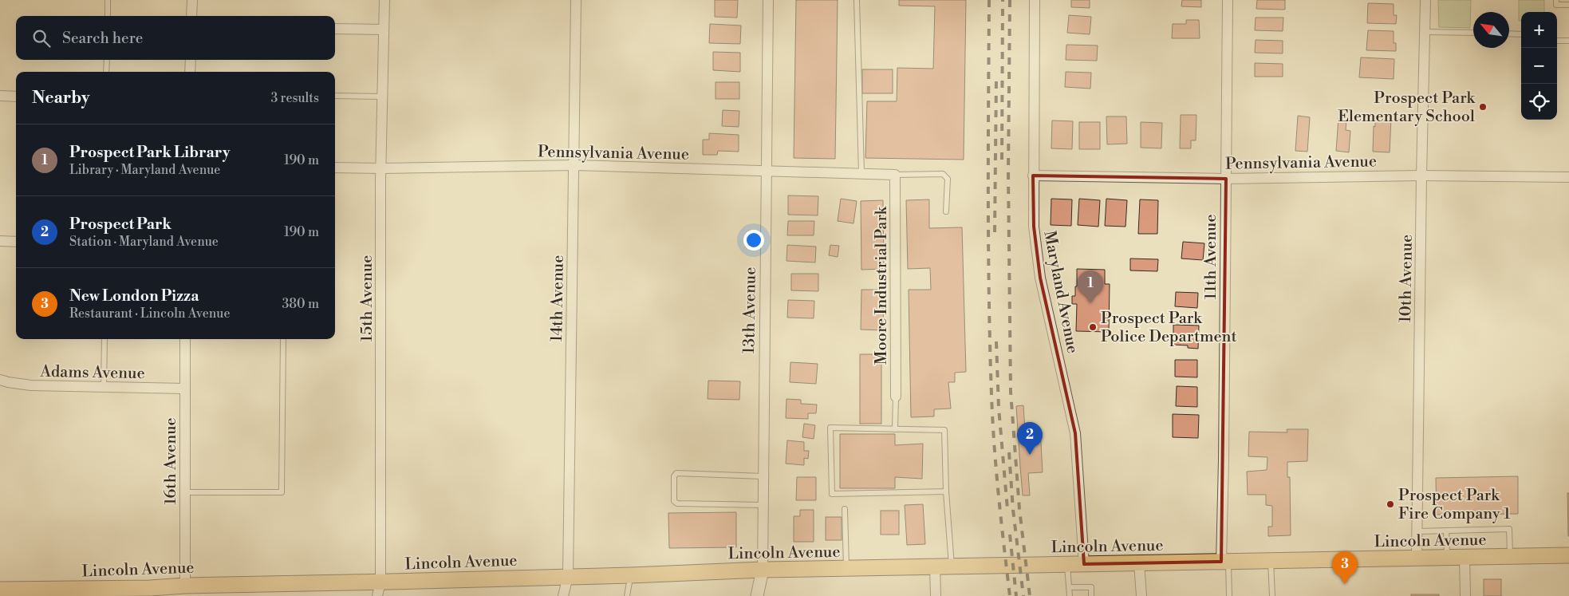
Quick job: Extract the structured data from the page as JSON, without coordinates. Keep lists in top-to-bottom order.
{
  "streets": {
    "main road": ["Lincoln Avenue"],
    "street": [
      "Pennsylvania Avenue",
      "11th Avenue",
      "10th Avenue",
      "Moore Industrial Park",
      "Maryland Avenue",
      "15th Avenue",
      "14th Avenue",
      "13th Avenue",
      "Adams Avenue",
      "16th Avenue"
    ]
  },
  "crossings": [
    ["Pennsylvania Avenue", "11th Avenue"],
    ["Pennsylvania Avenue", "10th Avenue"],
    ["Pennsylvania Avenue", "Moore Industrial Park"],
    ["Pennsylvania Avenue", "Maryland Avenue"],
    ["Pennsylvania Avenue", "15th Avenue"],
    ["Pennsylvania Avenue", "14th Avenue"],
    ["Pennsylvania Avenue", "13th Avenue"],
    ["11th Avenue", "Lincoln Avenue"],
    ["10th Avenue", "Lincoln Avenue"],
    ["Maryland Avenue", "Lincoln Avenue"],
    ["15th Avenue", "Lincoln Avenue"],
    ["14th Avenue", "Lincoln Avenue"],
    ["13th Avenue", "Lincoln Avenue"],
    ["Adams Avenue", "16th Avenue"],
    ["16th Avenue", "Lincoln Avenue"]
  ],
  "places": ["Prospect Park Elementary School", "Prospect Park Police Department", "Prospect Park Fire Company 1"],
  "north": "top left",
  "page": {
    "map_buttons": ["+", "−"],
    "search": "Search here",
    "heading": ["Nearby", "3 results"],
    "list": [
      {
        "mark": "1",
        "name": "Prospect Park Library",
        "note": "Library · Maryland Avenue",
        "value": "190 m"
      },
      {
        "mark": "2",
        "name": "Prospect Park",
        "note": "Station · Maryland Avenue",
        "value": "190 m"
      },
      {
        "mark": "3",
        "name": "New London Pizza",
        "note": "Restaurant · Lincoln Avenue",
        "value": "380 m"
      }
    ],
    "pins": ["1", "2", "3"]
  }
}
